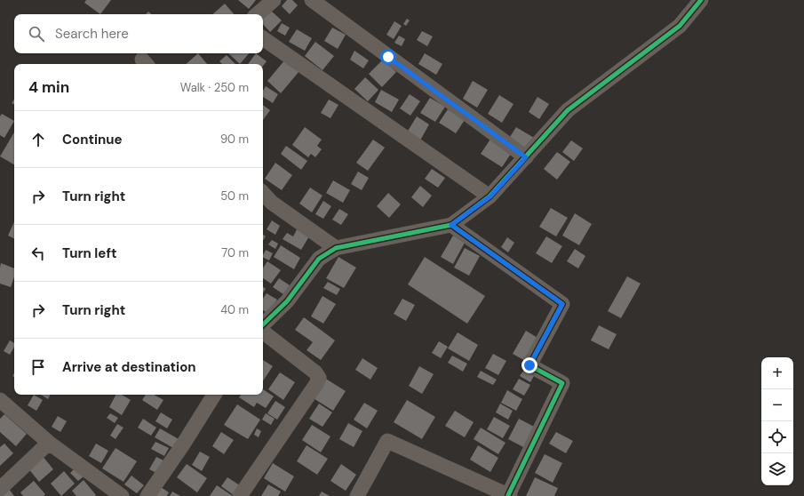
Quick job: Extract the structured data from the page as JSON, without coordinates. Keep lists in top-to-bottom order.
{
  "page": {
    "search": "Search here",
    "heading": ["4 min", "Walk · 250 m"],
    "list": [
      ["Continue", "90 m"],
      ["Turn right", "50 m"],
      ["Turn left", "70 m"],
      ["Turn right", "40 m"],
      "Arrive at destination"
    ],
    "map_buttons": ["+", "−"]
  }
}
